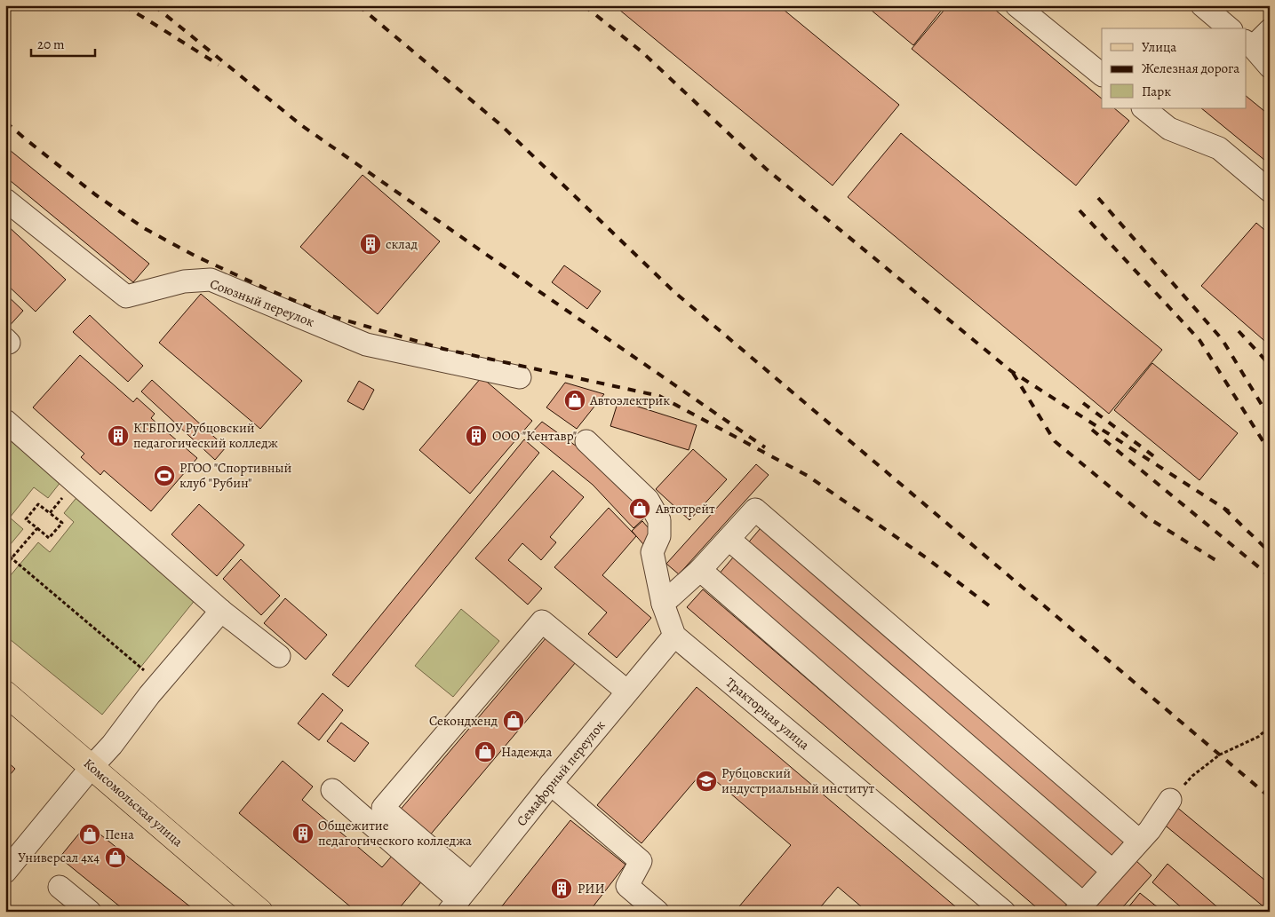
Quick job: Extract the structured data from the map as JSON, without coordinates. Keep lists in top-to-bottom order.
{
  "streets": {
    "main road": ["Комсомольская улица"],
    "street": ["Союзный переулок", "Тракторная улица", "Семафорный переулок"]
  },
  "crossings": [
    ["Тракторная улица", "Семафорный переулок"]
  ],
  "places": {
    "building": [
      "склад",
      "КГБПОУ Рубцовский педагогический колледж",
      "ООО \"Кентавр\"",
      "Общежитие педагогического колледжа",
      "РИИ"
    ],
    "shop": [
      "Автоэлектрик",
      "Автотрейт",
      "Секондхенд",
      "Надежда",
      "Пена",
      "Универсал 4x4"
    ],
    "sports": ["РГОО \"Спортивный клуб \"Рубин\""],
    "school or university": ["Рубцовский индустриальный институт"]
  },
  "legend": ["Улица", "Железная дорога", "Парк"],
  "scale_bar": "20 m"
}
